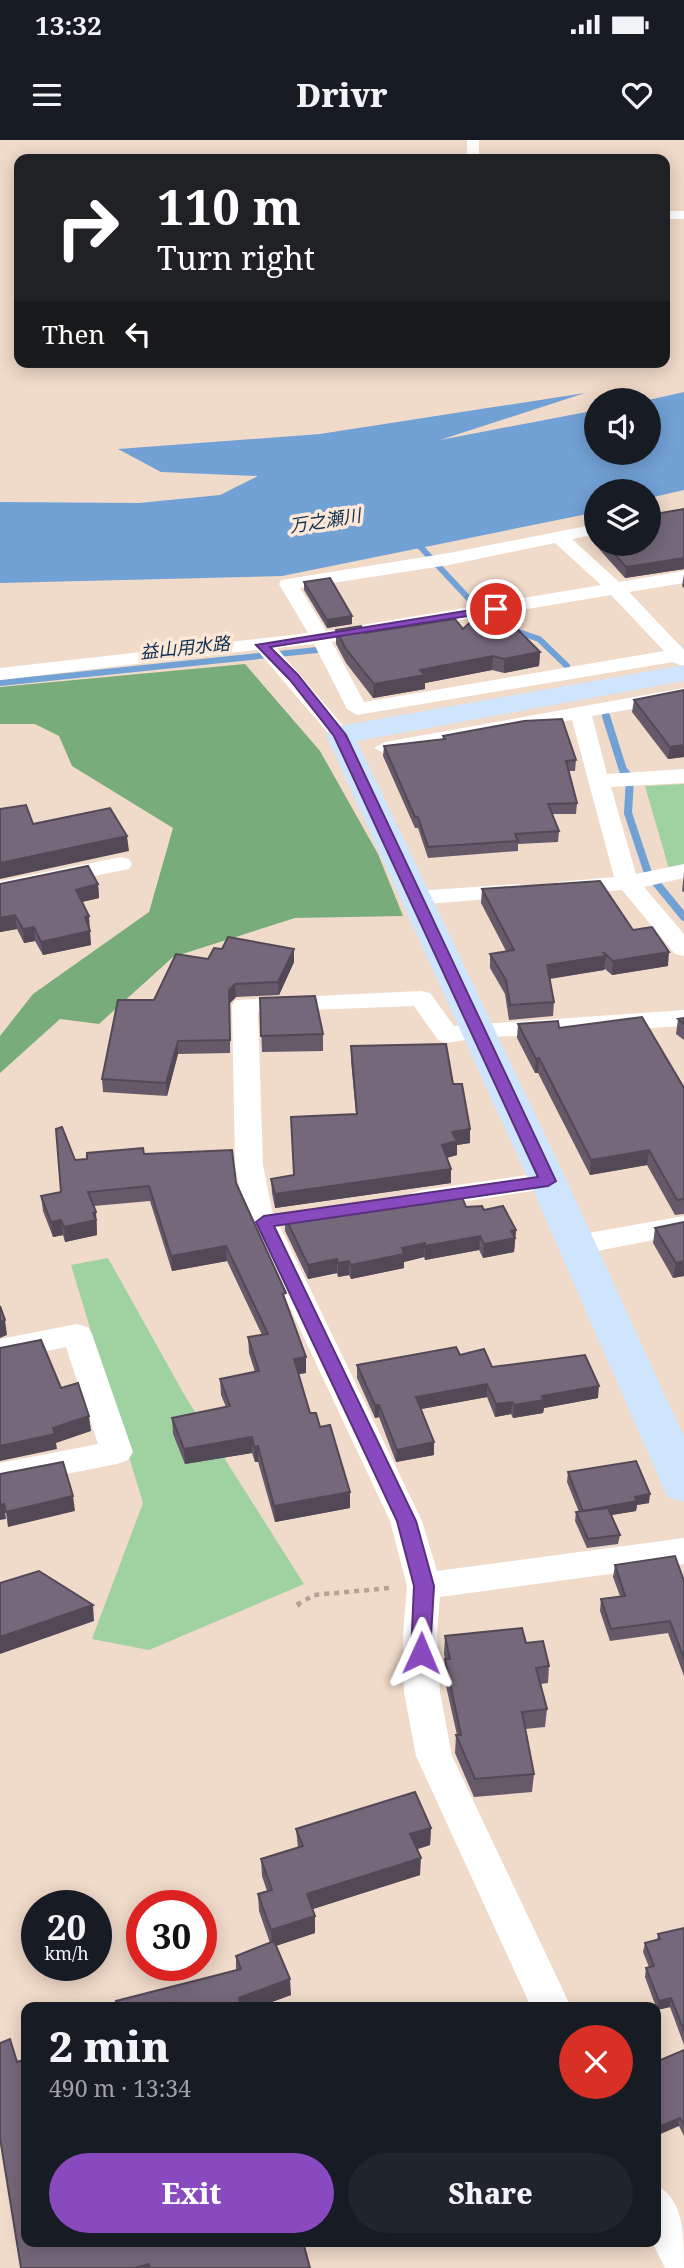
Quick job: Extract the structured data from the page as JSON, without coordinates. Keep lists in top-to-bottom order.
{
  "water": ["万之瀬川", "益山用水路"],
  "page": {
    "status": "13:32",
    "header": "Drivr",
    "turn": ["110 m", "Turn right"],
    "then": "Then",
    "speed": "20 km/h",
    "limit": "30",
    "heading": ["2 min", "490 m · 13:34"],
    "buttons": ["Exit", "Share"]
  }
}
